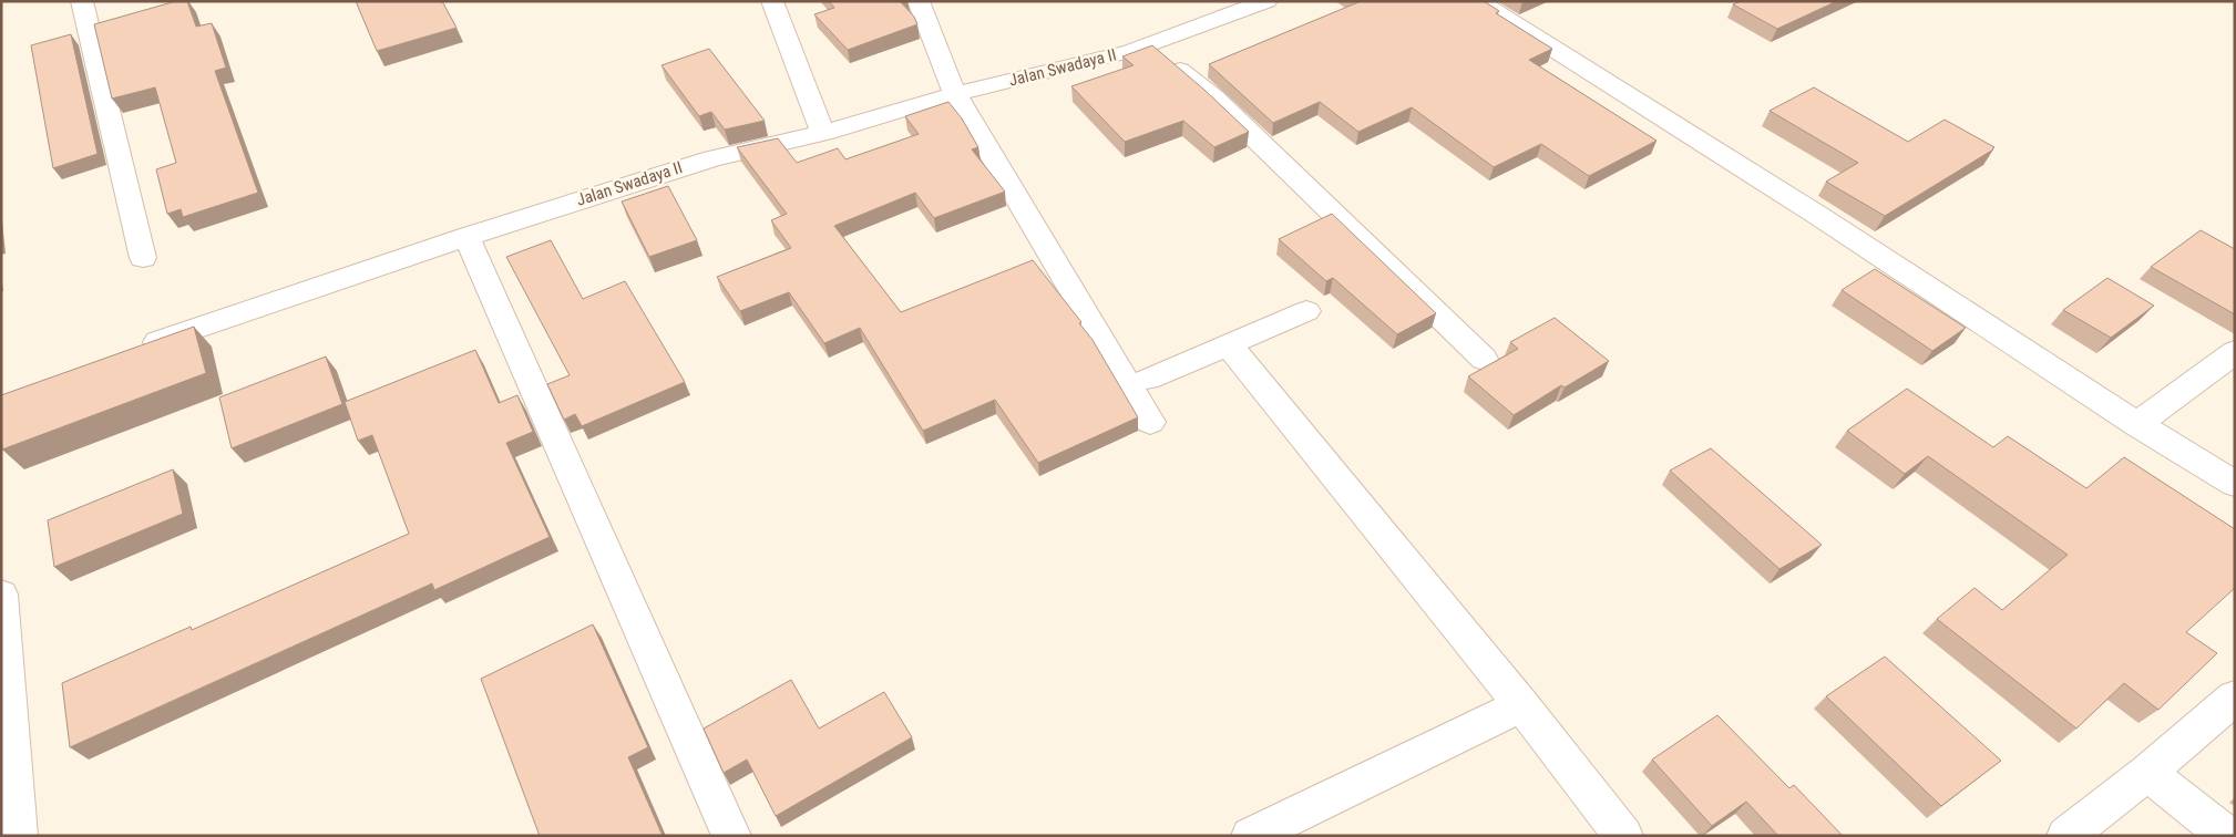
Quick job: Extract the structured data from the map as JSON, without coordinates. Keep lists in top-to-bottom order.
{
  "streets": {
    "street": ["Jalan Swadaya II"]
  }
}
